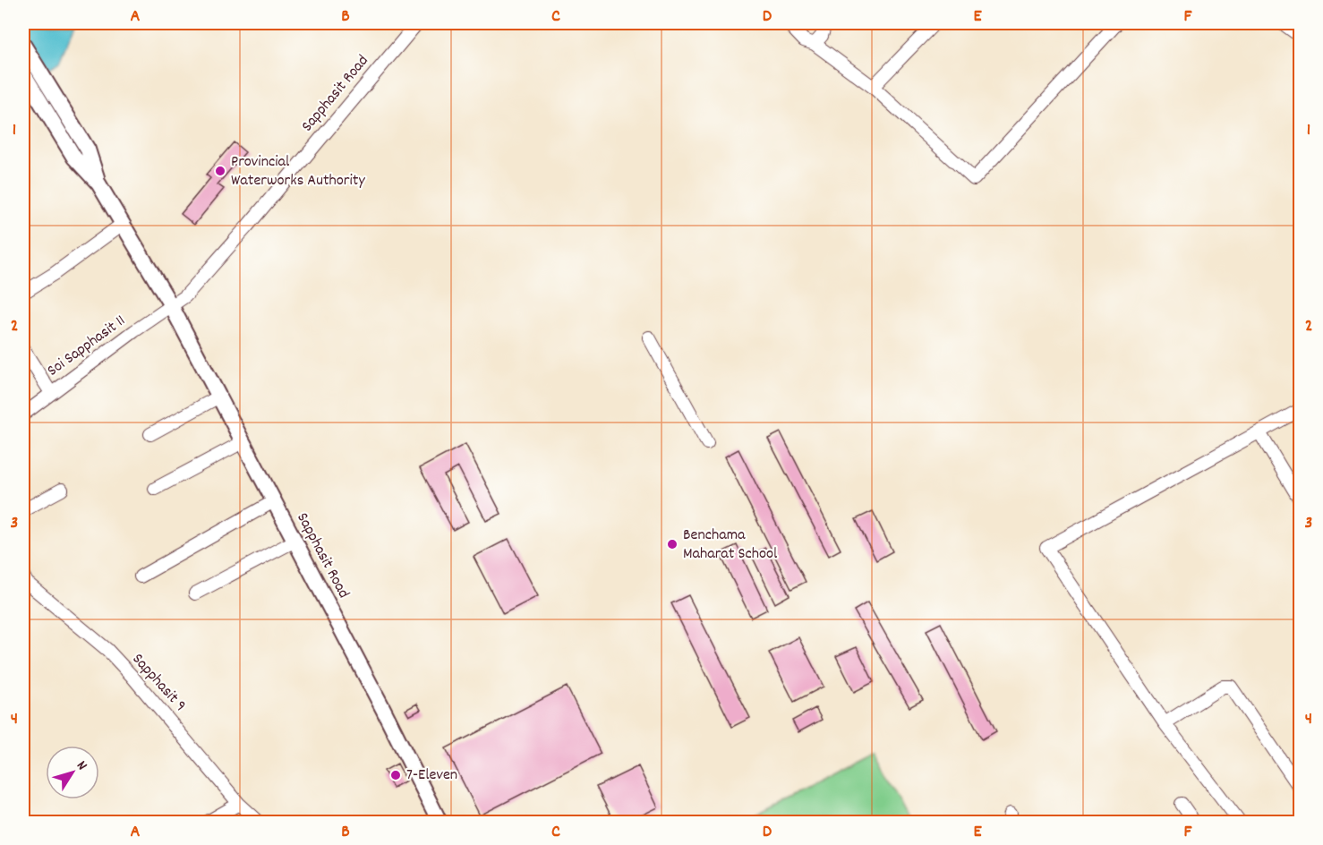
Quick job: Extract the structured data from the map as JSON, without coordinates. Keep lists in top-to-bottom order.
{
  "streets": {
    "main road": ["Sapphasit Road"],
    "street": ["Soi Sapphasit 11", "Sapphasit 9"]
  },
  "crossings": [
    ["Sapphasit Road", "Soi Sapphasit 11"]
  ],
  "places": ["Provincial Waterworks Authority", "Benchama Maharat School", "7-Eleven"],
  "north": "top right",
  "grid": {
    "columns": [
      "A",
      "B",
      "C",
      "D",
      "E",
      "F"
    ],
    "rows": [
      "1",
      "2",
      "3",
      "4"
    ]
  }
}
